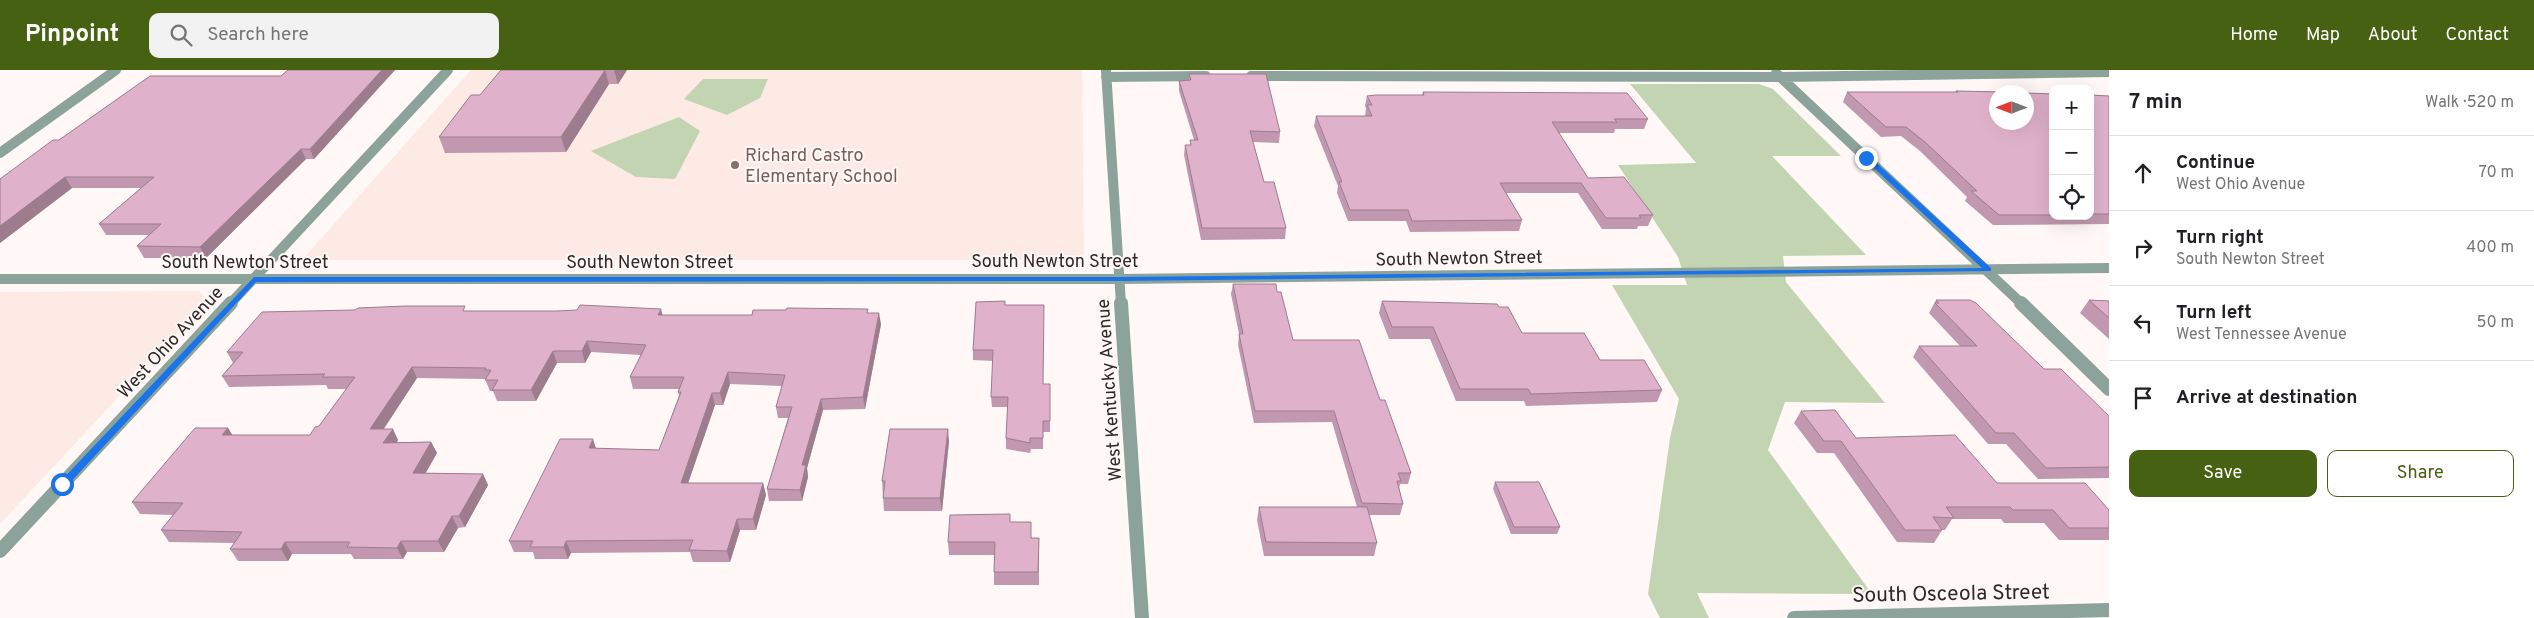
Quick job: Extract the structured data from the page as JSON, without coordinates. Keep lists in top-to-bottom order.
{
  "streets": {
    "street": [
      "South Newton Street",
      "West Ohio Avenue",
      "West Kentucky Avenue",
      "South Osceola Street"
    ]
  },
  "crossings": [
    ["South Newton Street", "West Ohio Avenue"],
    ["South Newton Street", "West Kentucky Avenue"]
  ],
  "places": ["Richard Castro Elementary School"],
  "north": "left",
  "page": {
    "header": "Pinpoint",
    "search": "Search here",
    "nav": [
      "Home",
      "Map",
      "About",
      "Contact"
    ],
    "heading": ["7 min", "Walk · 520 m"],
    "map_buttons": ["+", "−"],
    "list": [
      ["Continue", "West Ohio Avenue", "70 m"],
      ["Turn right", "South Newton Street", "400 m"],
      ["Turn left", "West Tennessee Avenue", "50 m"],
      "Arrive at destination"
    ],
    "buttons": ["Save", "Share"]
  }
}
